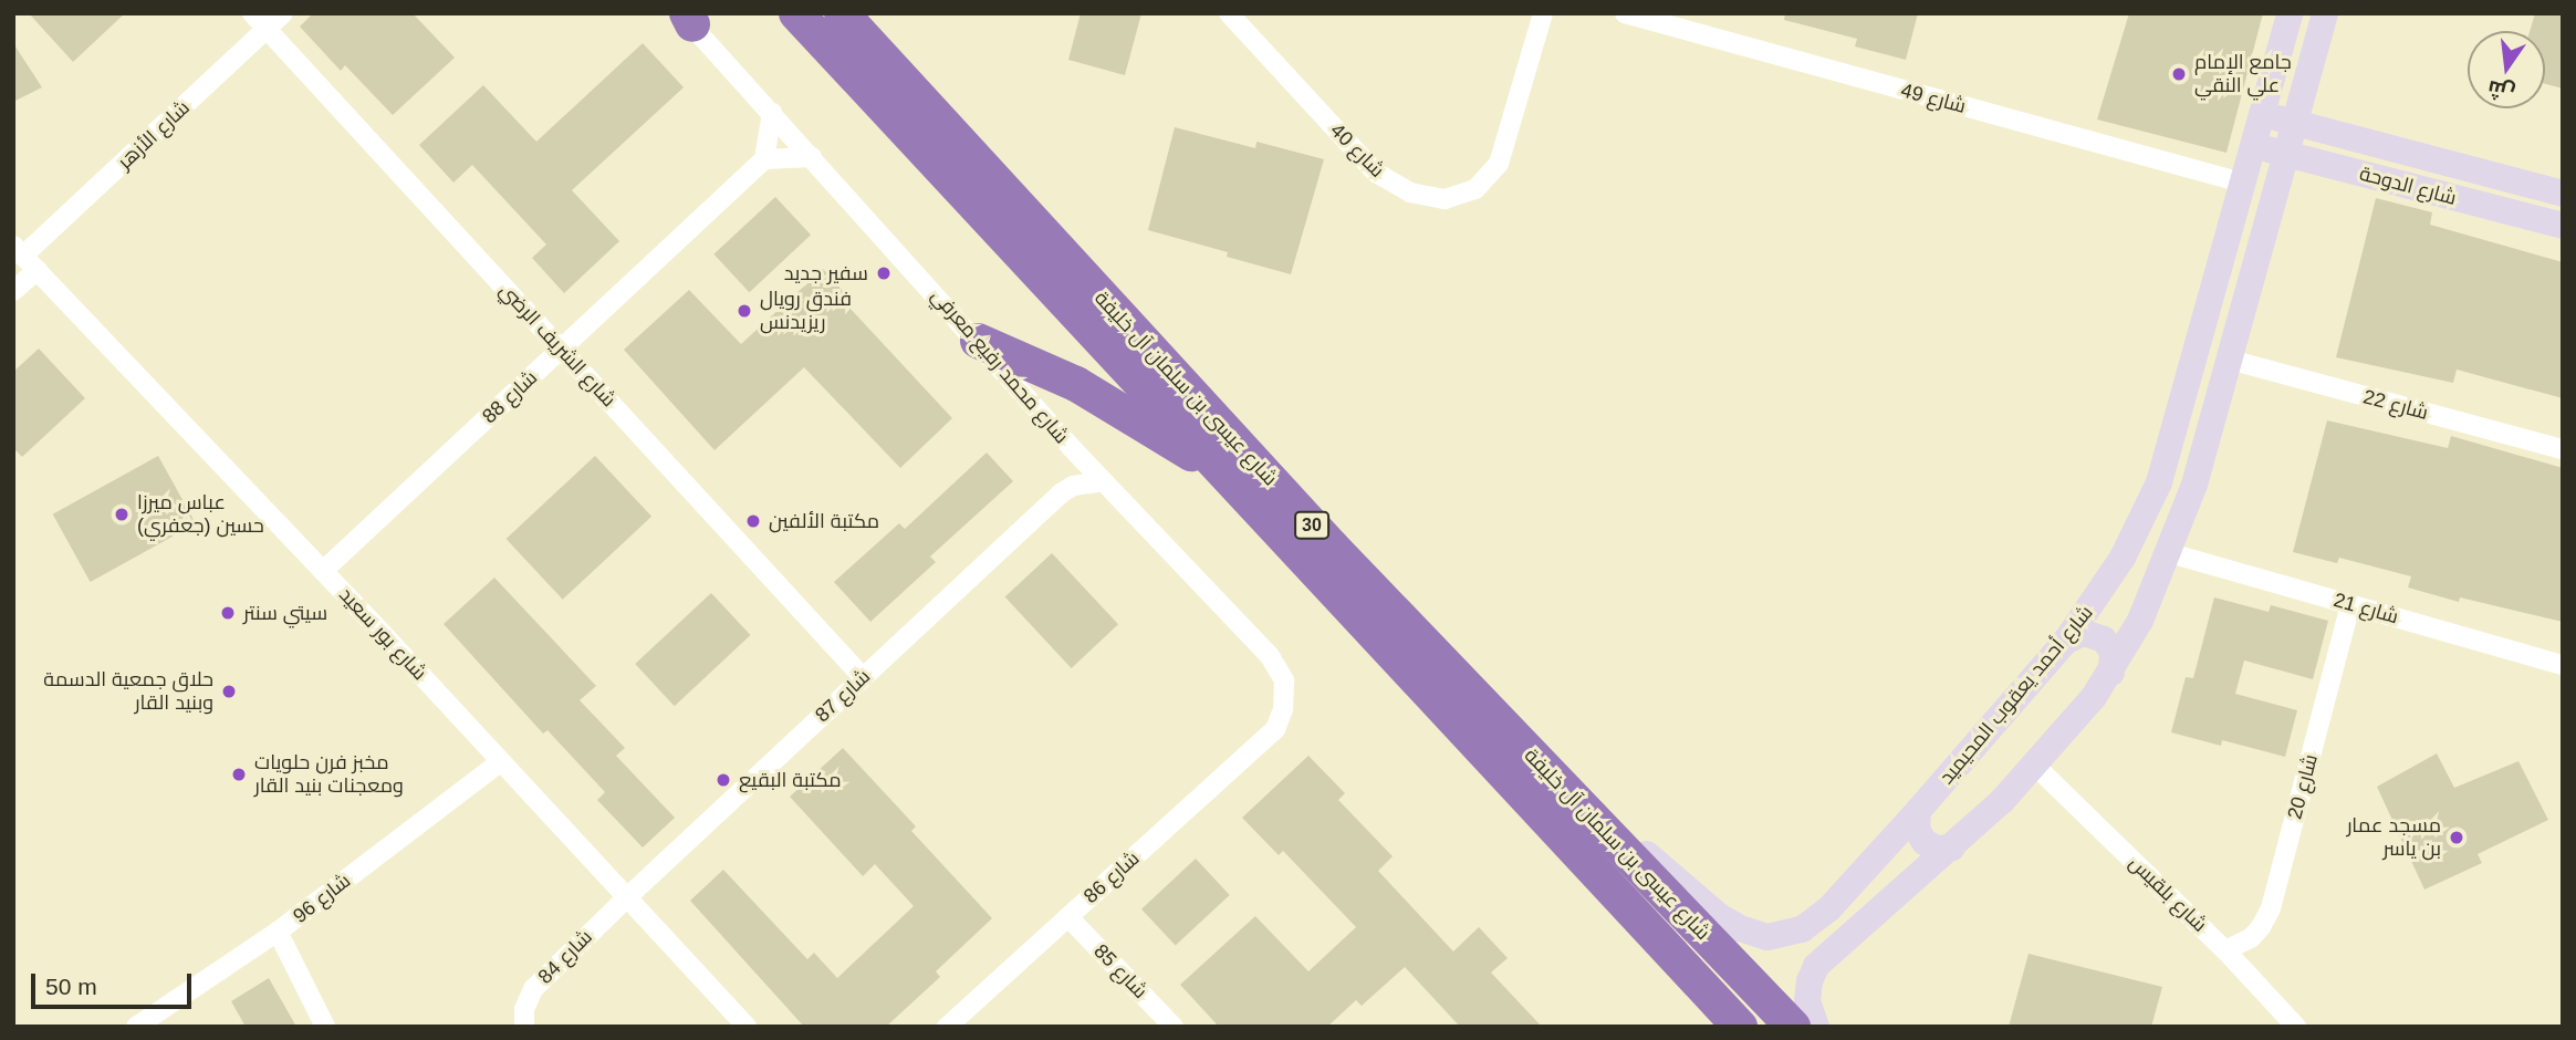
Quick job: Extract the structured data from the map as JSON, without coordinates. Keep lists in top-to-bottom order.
{
  "streets": {
    "highway": ["شارع عيسى بن سلمان آل خليفة", "30"],
    "street": [
      "شارع 49",
      "شارع الأزهر",
      "شارع 40",
      "شارع الدوحة",
      "شارع الشريف الرضي",
      "شارع محمد رفيع معرفي",
      "شارع 88",
      "شارع 22",
      "شارع 21",
      "شارع بور سعيد",
      "شارع أحمد يعقوب المحيميد",
      "شارع 87",
      "شارع 20",
      "شارع 86",
      "شارع بلقيس",
      "شارع 96",
      "شارع 84",
      "شارع 85"
    ]
  },
  "crossings": [
    ["شارع 49", "شارع أحمد يعقوب المحيميد"],
    ["شارع الأزهر", "شارع الشريف الرضي"],
    ["شارع الأزهر", "شارع بور سعيد"],
    ["شارع الدوحة", "شارع أحمد يعقوب المحيميد"],
    ["شارع الشريف الرضي", "شارع 88"],
    ["شارع الشريف الرضي", "شارع 87"],
    ["شارع محمد رفيع معرفي", "شارع 87"],
    ["شارع محمد رفيع معرفي", "شارع 86"],
    ["شارع عيسى بن سلمان آل خليفة", "شارع أحمد يعقوب المحيميد"],
    ["شارع 88", "شارع بور سعيد"],
    ["شارع 21", "شارع 20"],
    ["شارع بور سعيد", "شارع 87"],
    ["شارع بور سعيد", "شارع 96"],
    ["شارع بور سعيد", "شارع 84"],
    ["شارع 87", "شارع 84"],
    ["شارع 20", "شارع بلقيس"],
    ["شارع 86", "شارع 85"]
  ],
  "places": [
    "جامع الإمام علي النقي",
    "سفير جديد",
    "فندق رويال ريزيدنس",
    "عباس ميرزا حسين (جعفري)",
    "مكتبة الألفين",
    "سيتي سنتر",
    "حلاق جمعية الدسمة وبنيد القار",
    "مخبز فرن حلويات ومعجنات بنيد القار",
    "مكتبة البقيع",
    "مسجد عمار بن ياسر"
  ],
  "scale_bar": "50 m",
  "north": "bottom"
}
